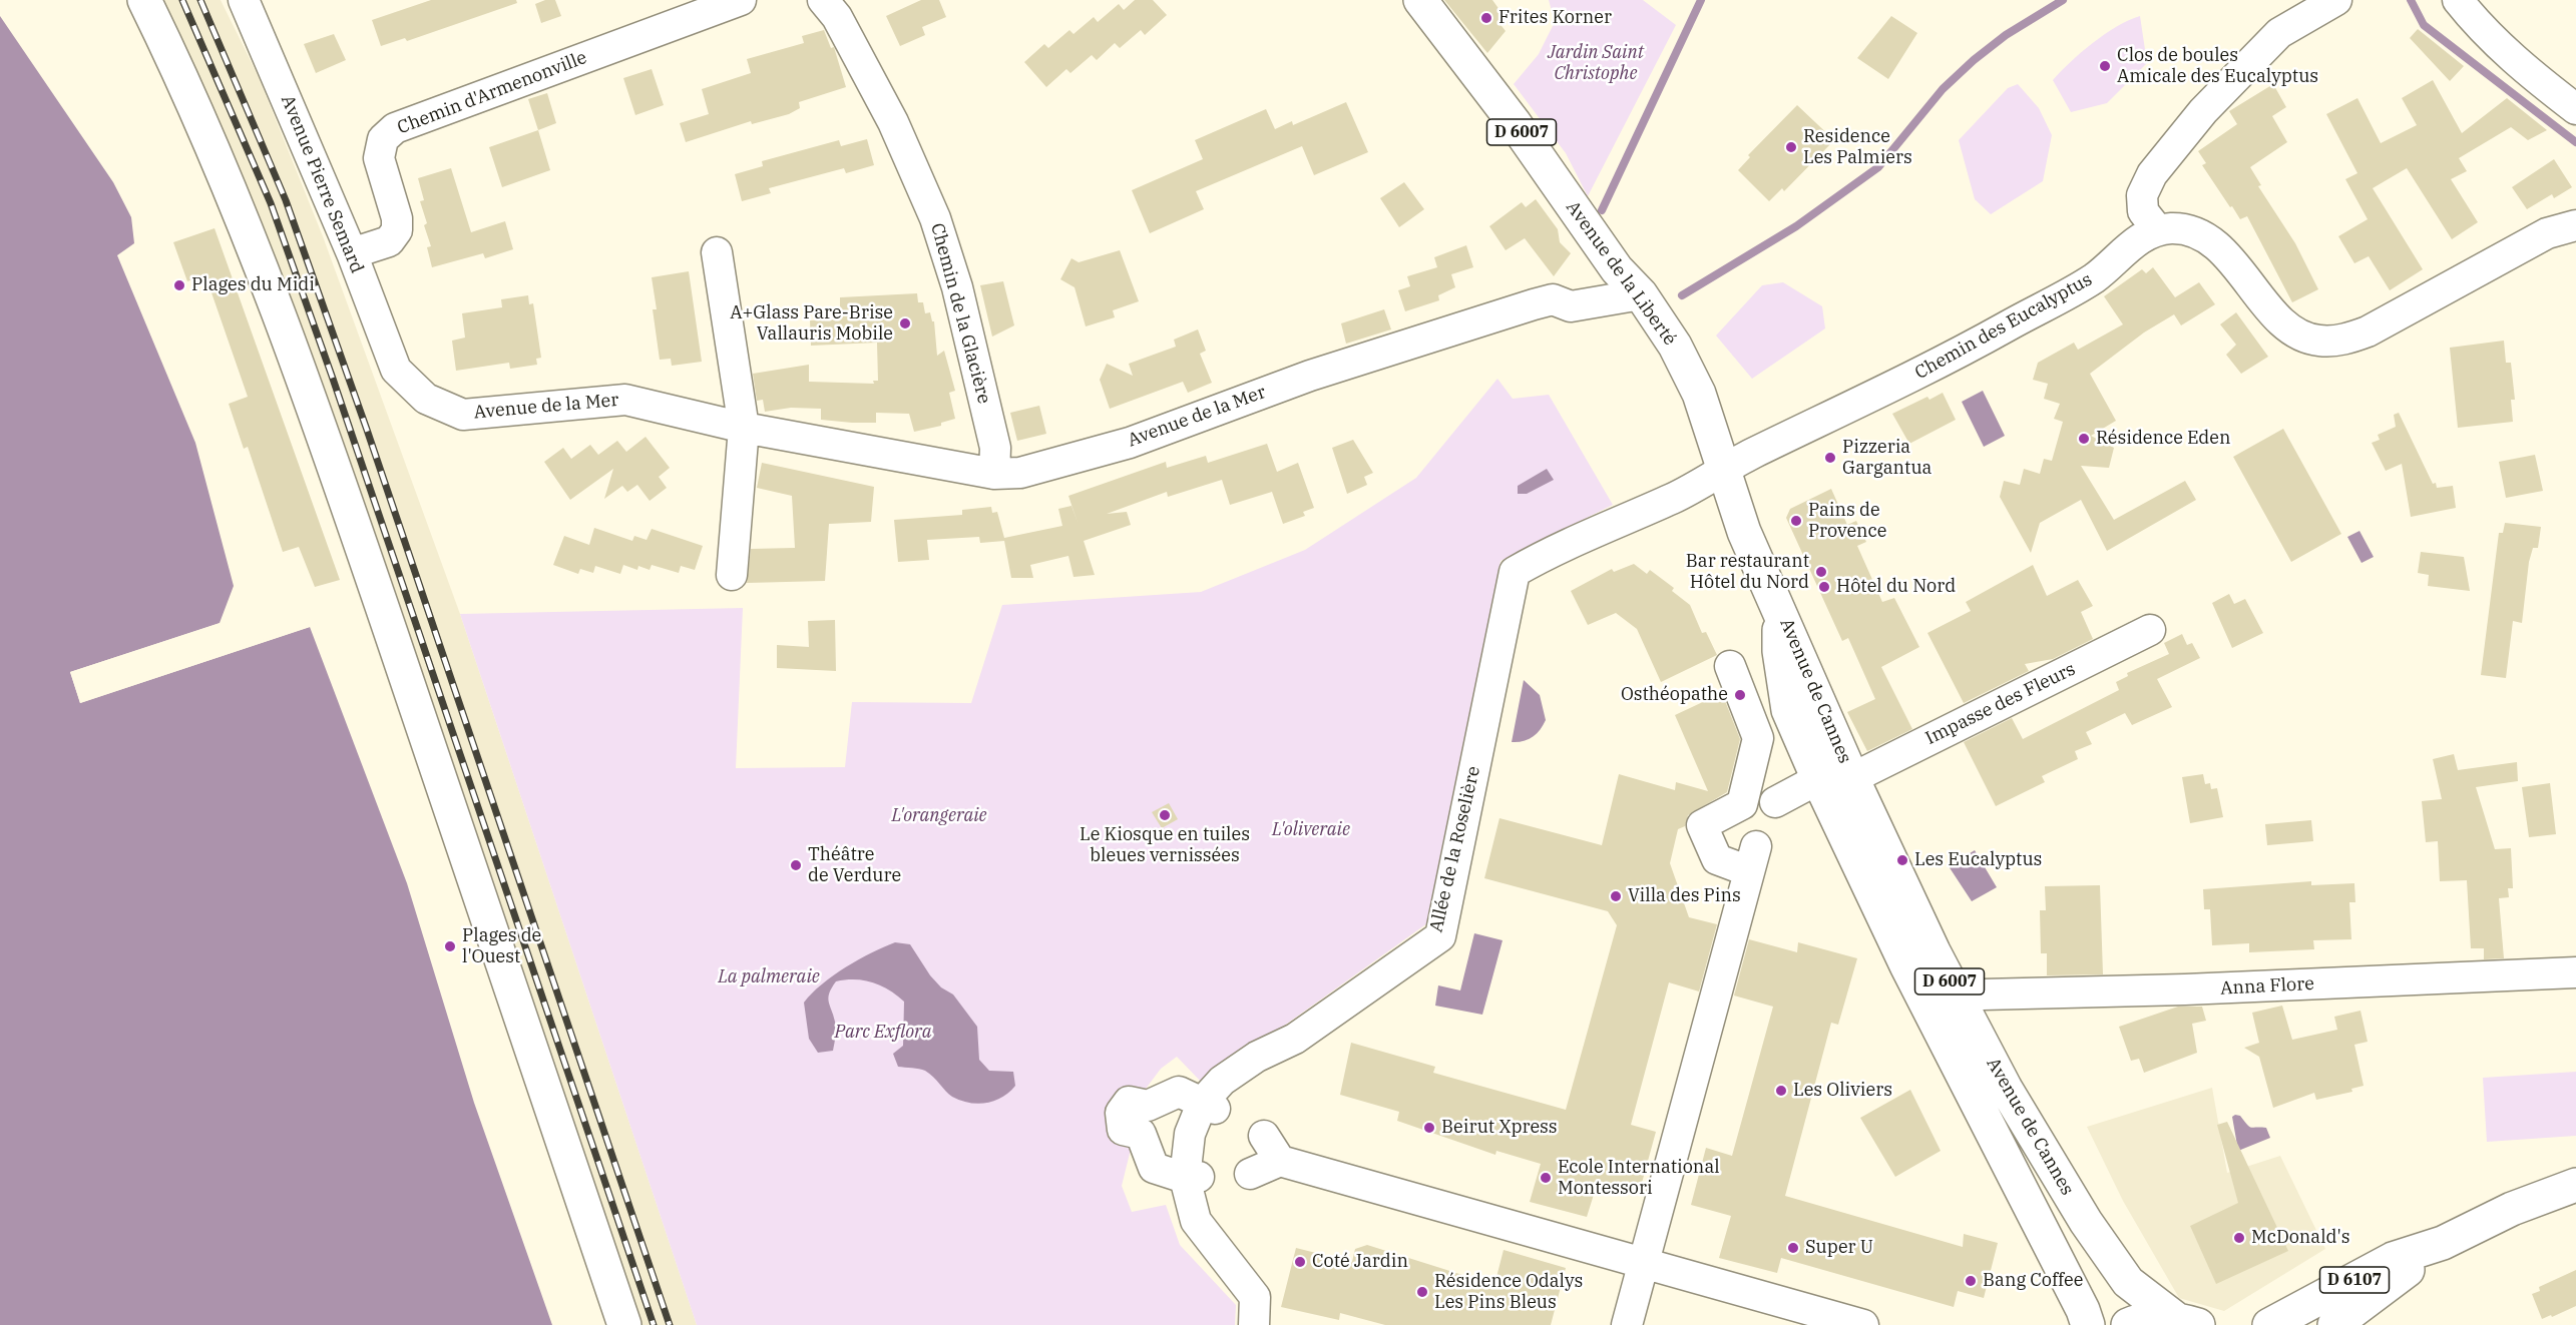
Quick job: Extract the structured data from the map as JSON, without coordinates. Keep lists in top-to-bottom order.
{
  "streets": {
    "main road": [
      "D 6007",
      "Avenue de la Liberté",
      "Avenue de Cannes",
      "D 6107"
    ],
    "street": [
      "Chemin d'Armenonville",
      "Avenue Pierre Semard",
      "Chemin de la Glacière",
      "Chemin des Eucalyptus",
      "Avenue de la Mer",
      "Impasse des Fleurs",
      "Allée de la Roselière",
      "Anna Flore"
    ]
  },
  "crossings": [
    ["Chemin d'Armenonville", "Avenue Pierre Semard"],
    ["Avenue Pierre Semard", "Avenue de la Mer"],
    ["Avenue de la Liberté", "Chemin des Eucalyptus"],
    ["Avenue de la Liberté", "Avenue de la Mer"],
    ["Avenue de la Liberté", "Avenue de Cannes"],
    ["Avenue de la Liberté", "Allée de la Roselière"],
    ["Chemin de la Glacière", "Avenue de la Mer"],
    ["Chemin des Eucalyptus", "Allée de la Roselière"],
    ["Avenue de Cannes", "Impasse des Fleurs"],
    ["Avenue de Cannes", "Anna Flore"]
  ],
  "parks": [
    "Jardin Saint Christophe",
    "L'orangeraie",
    "L'oliveraie",
    "La palmeraie",
    "Parc Exflora"
  ],
  "places": [
    "Frites Korner",
    "Clos de boules Amicale des Eucalyptus",
    "Residence Les Palmiers",
    "Plages du Midi",
    "A+Glass Pare-Brise Vallauris Mobile",
    "Résidence Eden",
    "Pizzeria Gargantua",
    "Pains de Provence",
    "Bar restaurant Hôtel du Nord",
    "Hôtel du Nord",
    "Osthéopathe",
    "Le Kiosque en tuiles bleues vernissées",
    "Les Eucalyptus",
    "Théâtre de Verdure",
    "Villa des Pins",
    "Plages de l'Ouest",
    "Les Oliviers",
    "Beirut Xpress",
    "Ecole International Montessori",
    "McDonald's",
    "Super U",
    "Coté Jardin",
    "Bang Coffee",
    "Résidence Odalys Les Pins Bleus"
  ]
}
